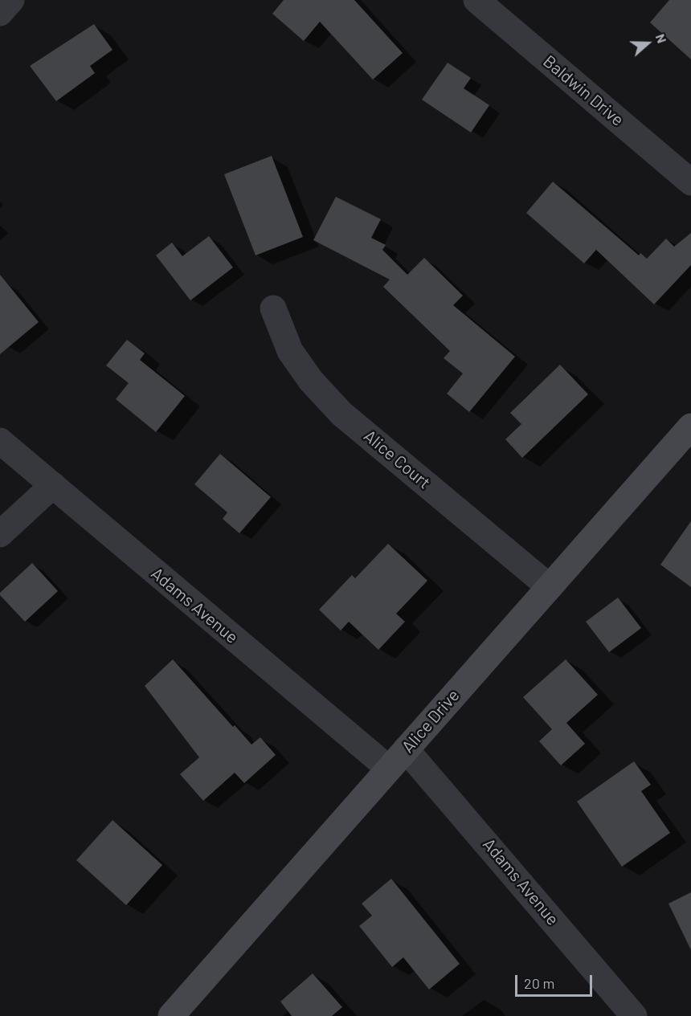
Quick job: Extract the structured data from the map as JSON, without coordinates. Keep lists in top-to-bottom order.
{
  "streets": {
    "main road": ["Alice Drive"],
    "street": ["Baldwin Drive", "Alice Court", "Adams Avenue"]
  },
  "crossings": [
    ["Alice Court", "Alice Drive"],
    ["Adams Avenue", "Alice Drive"]
  ],
  "scale_bar": "20 m",
  "north": "right"
}
